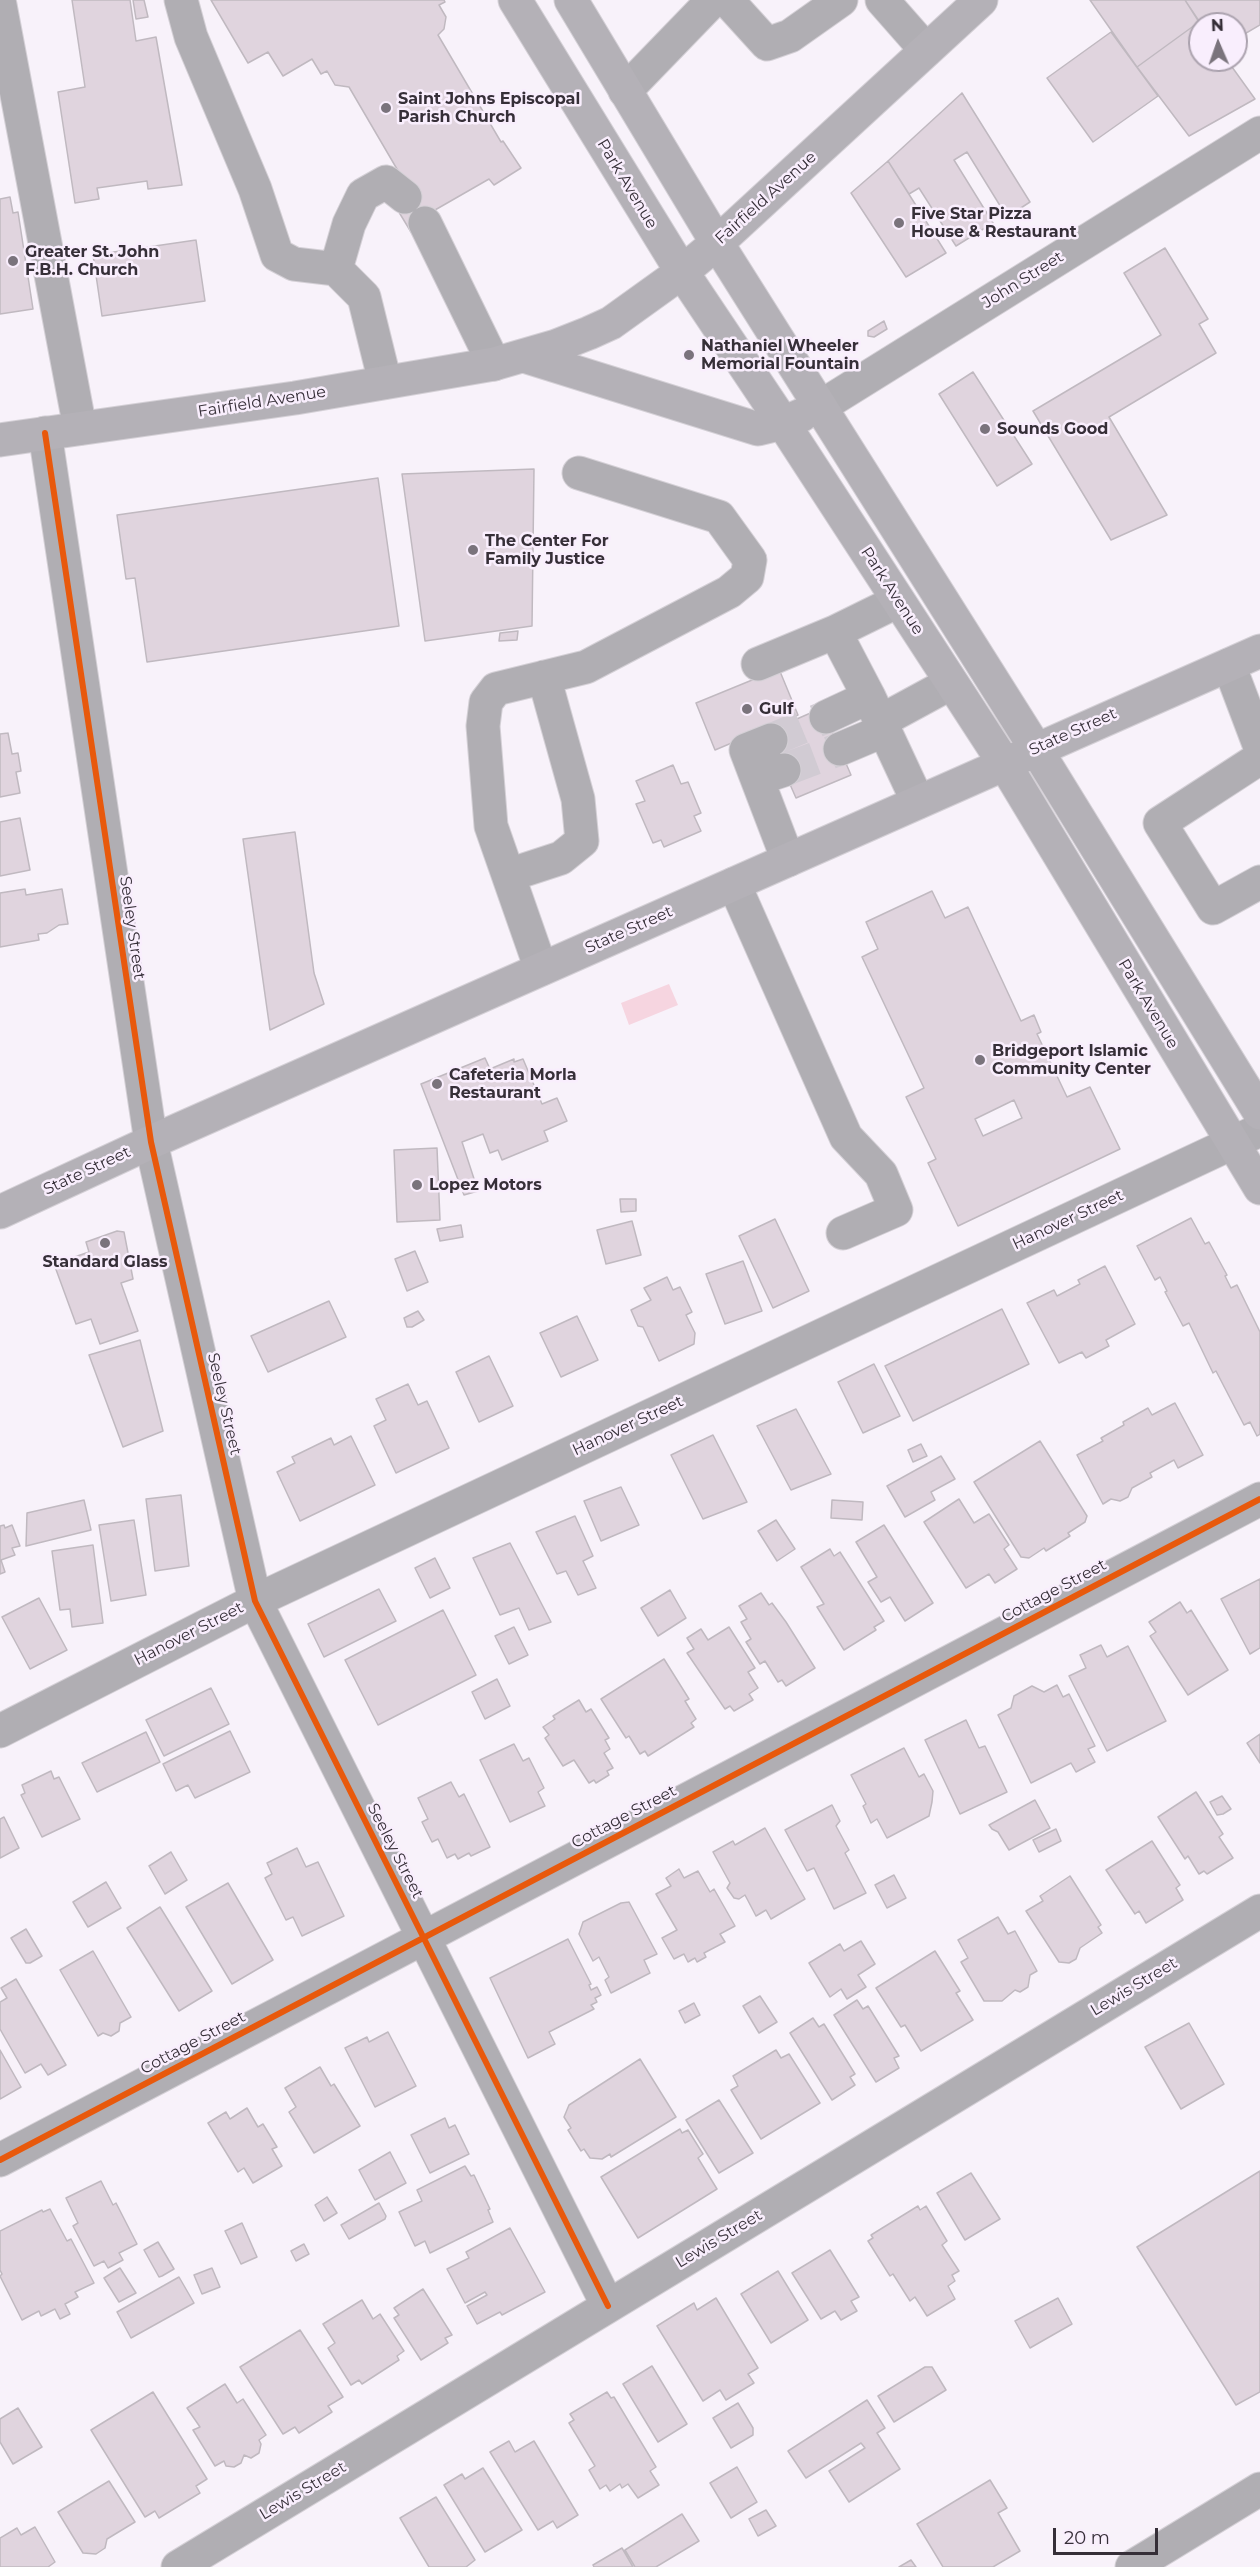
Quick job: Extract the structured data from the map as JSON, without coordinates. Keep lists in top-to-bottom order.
{
  "streets": {
    "main road": [
      "Park Avenue",
      "Fairfield Avenue",
      "John Street",
      "State Street"
    ],
    "street": [
      "Seeley Street",
      "Hanover Street",
      "Cottage Street",
      "Lewis Street"
    ]
  },
  "crossings": [
    ["Park Avenue", "Fairfield Avenue"],
    ["Park Avenue", "John Street"],
    ["Park Avenue", "State Street"],
    ["Park Avenue", "Hanover Street"],
    ["Fairfield Avenue", "John Street"],
    ["Fairfield Avenue", "Seeley Street"],
    ["State Street", "Seeley Street"],
    ["Seeley Street", "Hanover Street"],
    ["Seeley Street", "Cottage Street"],
    ["Seeley Street", "Lewis Street"]
  ],
  "places": [
    "Saint Johns Episcopal Parish Church",
    "Five Star Pizza House & Restaurant",
    "Greater St. John F.B.H. Church",
    "Nathaniel Wheeler Memorial Fountain",
    "Sounds Good",
    "The Center For Family Justice",
    "Gulf",
    "Bridgeport Islamic Community Center",
    "Cafeteria Morla Restaurant",
    "Lopez Motors",
    "Standard Glass"
  ],
  "scale_bar": "20 m",
  "north": "top"
}
